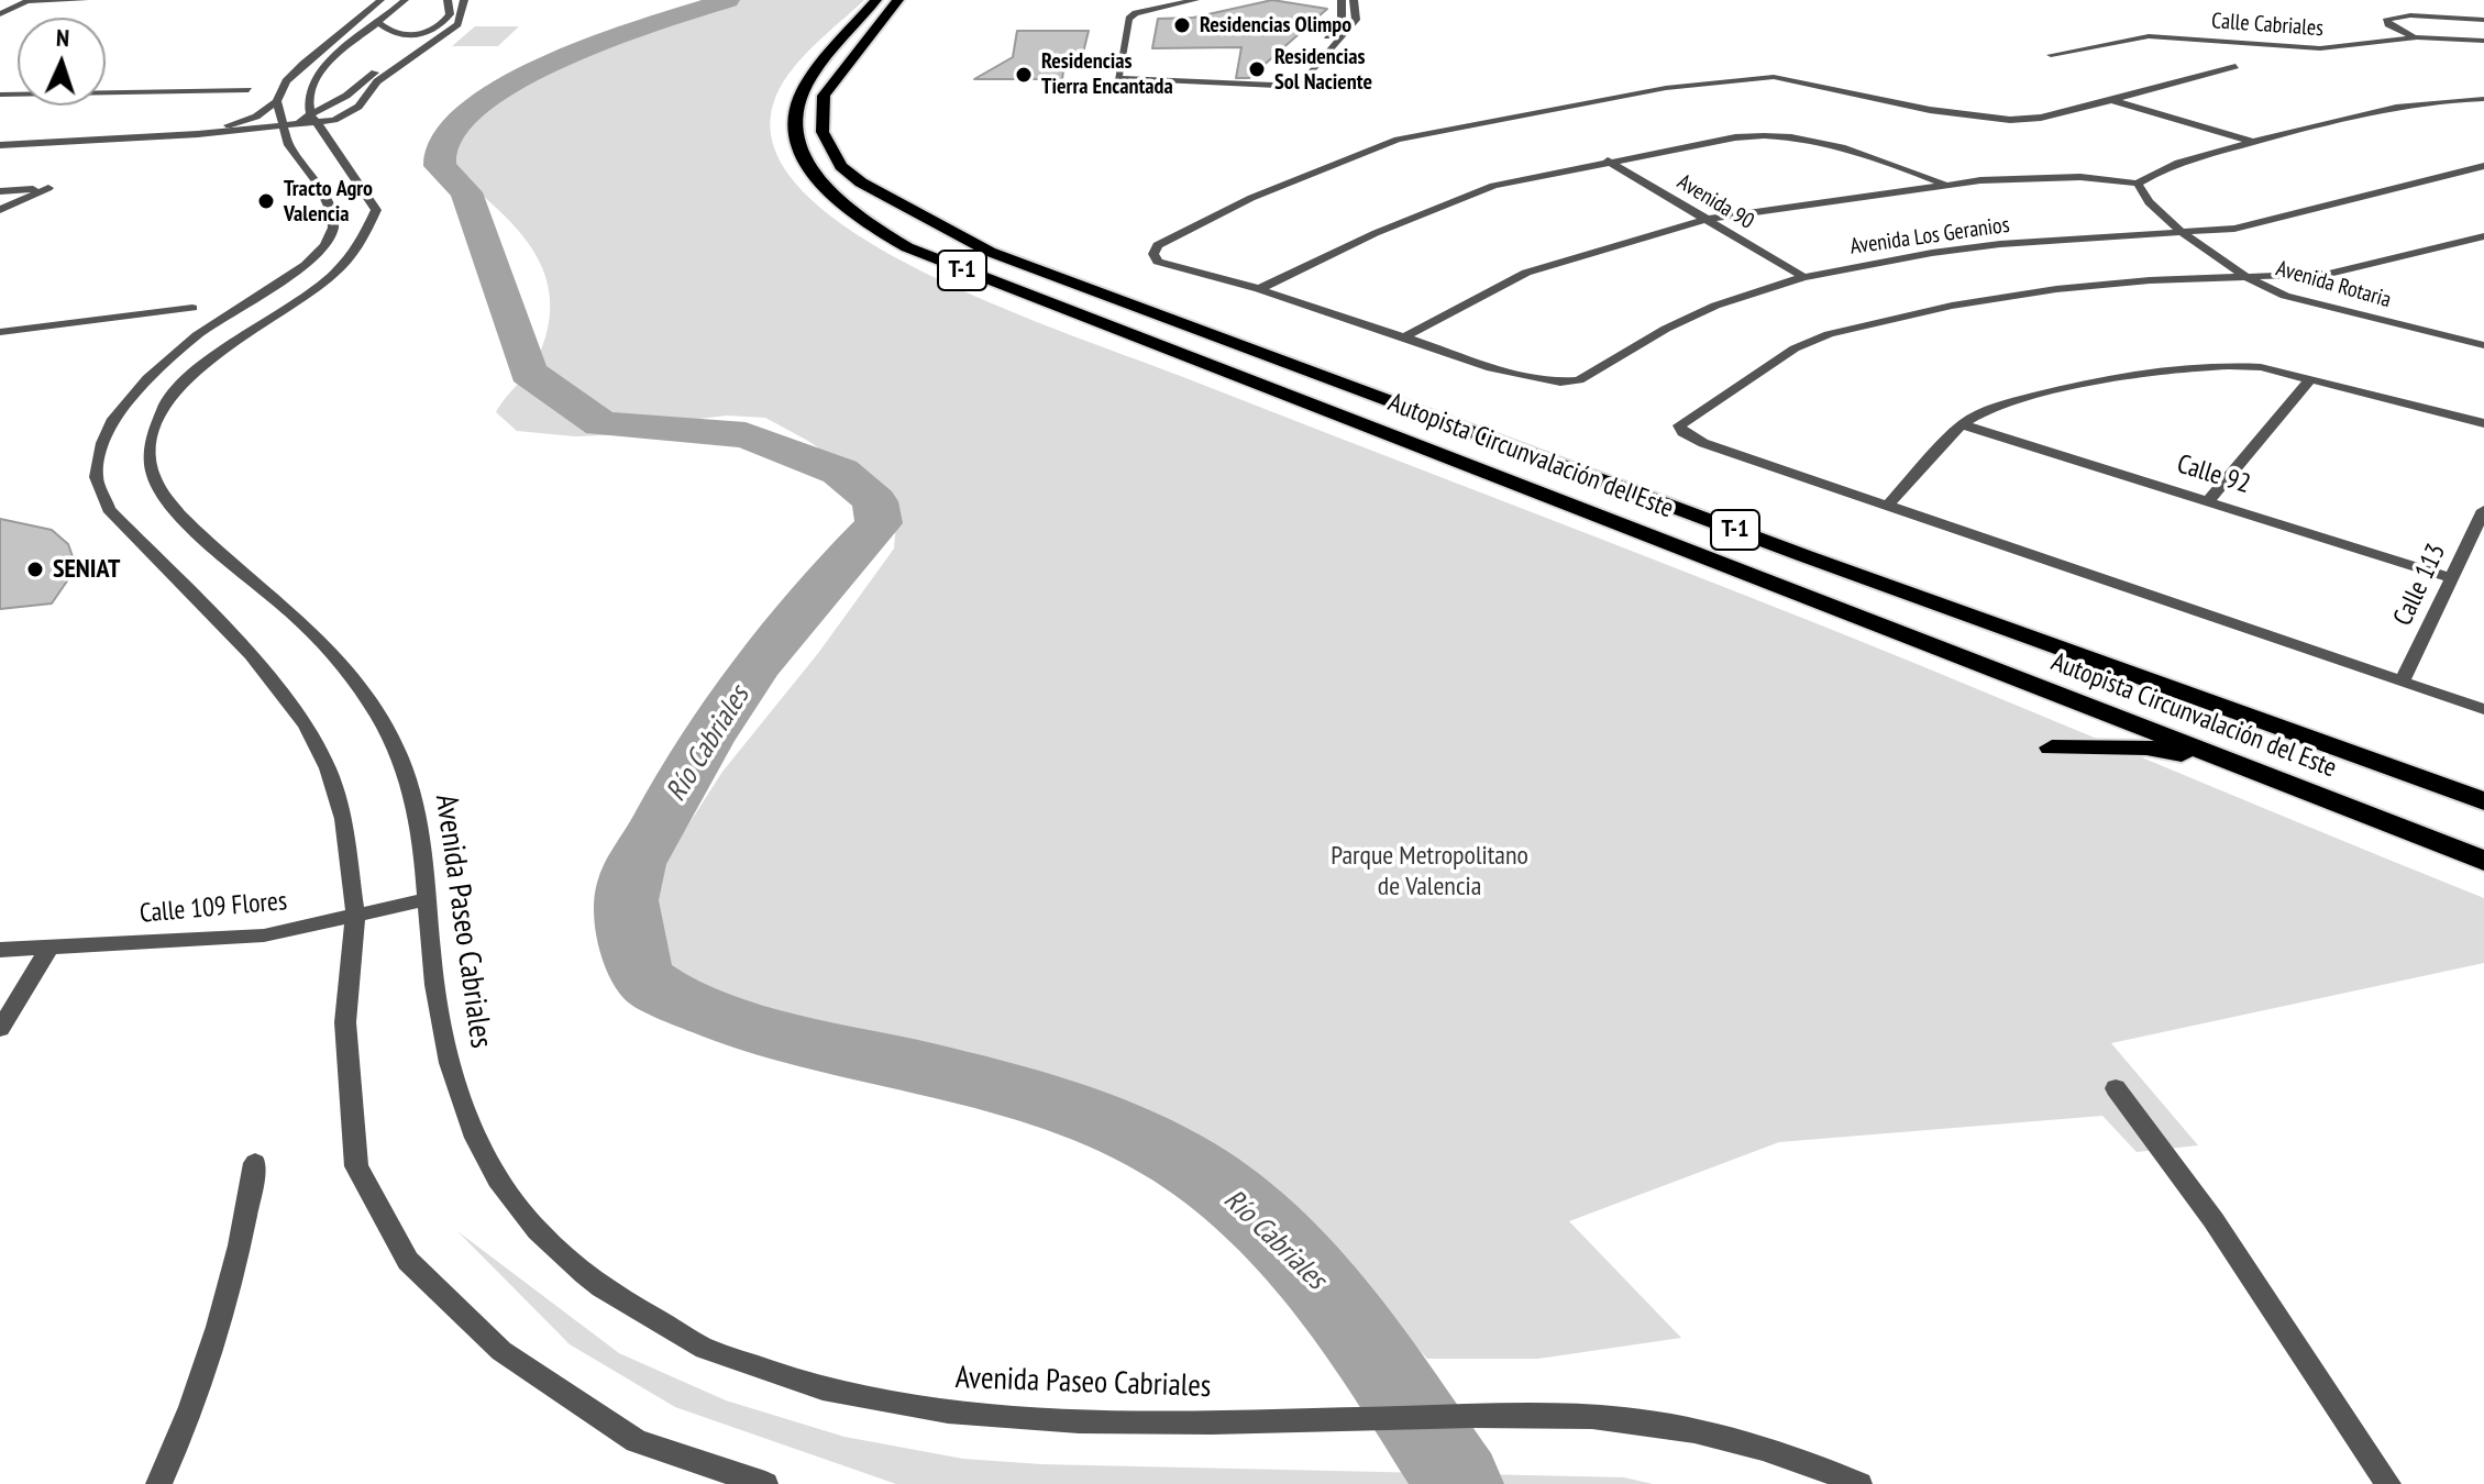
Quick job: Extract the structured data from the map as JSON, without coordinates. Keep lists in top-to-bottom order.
{
  "streets": {
    "highway": ["T-1", "Autopista Circunvalación del Este"],
    "street": [
      "Calle Cabriales",
      "Avenida 90",
      "Avenida Los Geranios",
      "Avenida Rotaria",
      "Calle 92",
      "Calle 113",
      "Calle 109 Flores",
      "Avenida Paseo Cabriales"
    ]
  },
  "crossings": [
    ["Avenida 90", "Avenida Los Geranios"],
    ["Avenida Los Geranios", "Avenida Rotaria"],
    ["Calle 92", "Calle 113"],
    ["Calle 109 Flores", "Avenida Paseo Cabriales"]
  ],
  "water": ["Río Cabriales"],
  "parks": ["Parque Metropolitano de Valencia"],
  "places": [
    "Residencias Olimpo",
    "Residencias Sol Naciente",
    "Residencias Tierra Encantada",
    "Tracto Agro Valencia",
    "SENIAT"
  ],
  "north": "top"
}
